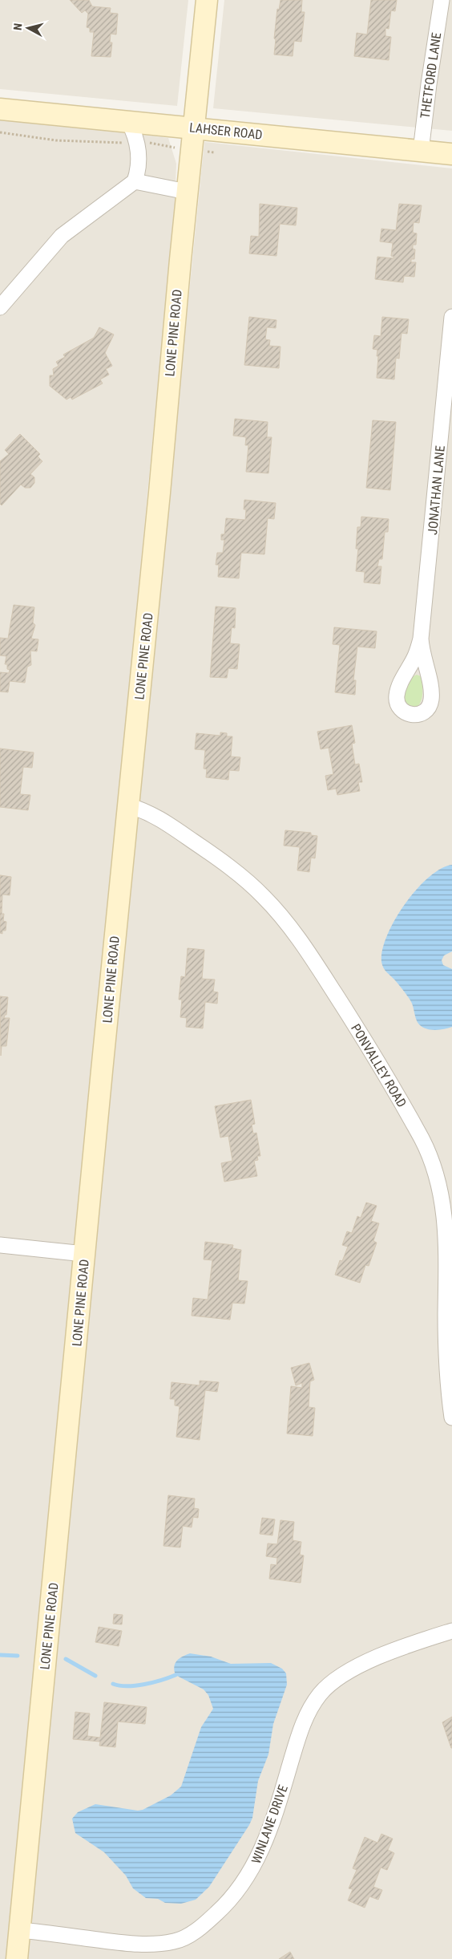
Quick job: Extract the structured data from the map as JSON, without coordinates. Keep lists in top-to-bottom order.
{
  "streets": {
    "street": [
      "THETFORD LANE",
      "LAHSER ROAD",
      "LONE PINE ROAD",
      "JONATHAN LANE",
      "PONVALLEY ROAD",
      "WINLANE DRIVE"
    ]
  },
  "crossings": [
    ["THETFORD LANE", "LAHSER ROAD"],
    ["LAHSER ROAD", "LONE PINE ROAD"],
    ["LONE PINE ROAD", "PONVALLEY ROAD"],
    ["LONE PINE ROAD", "WINLANE DRIVE"]
  ],
  "north": "left"
}
